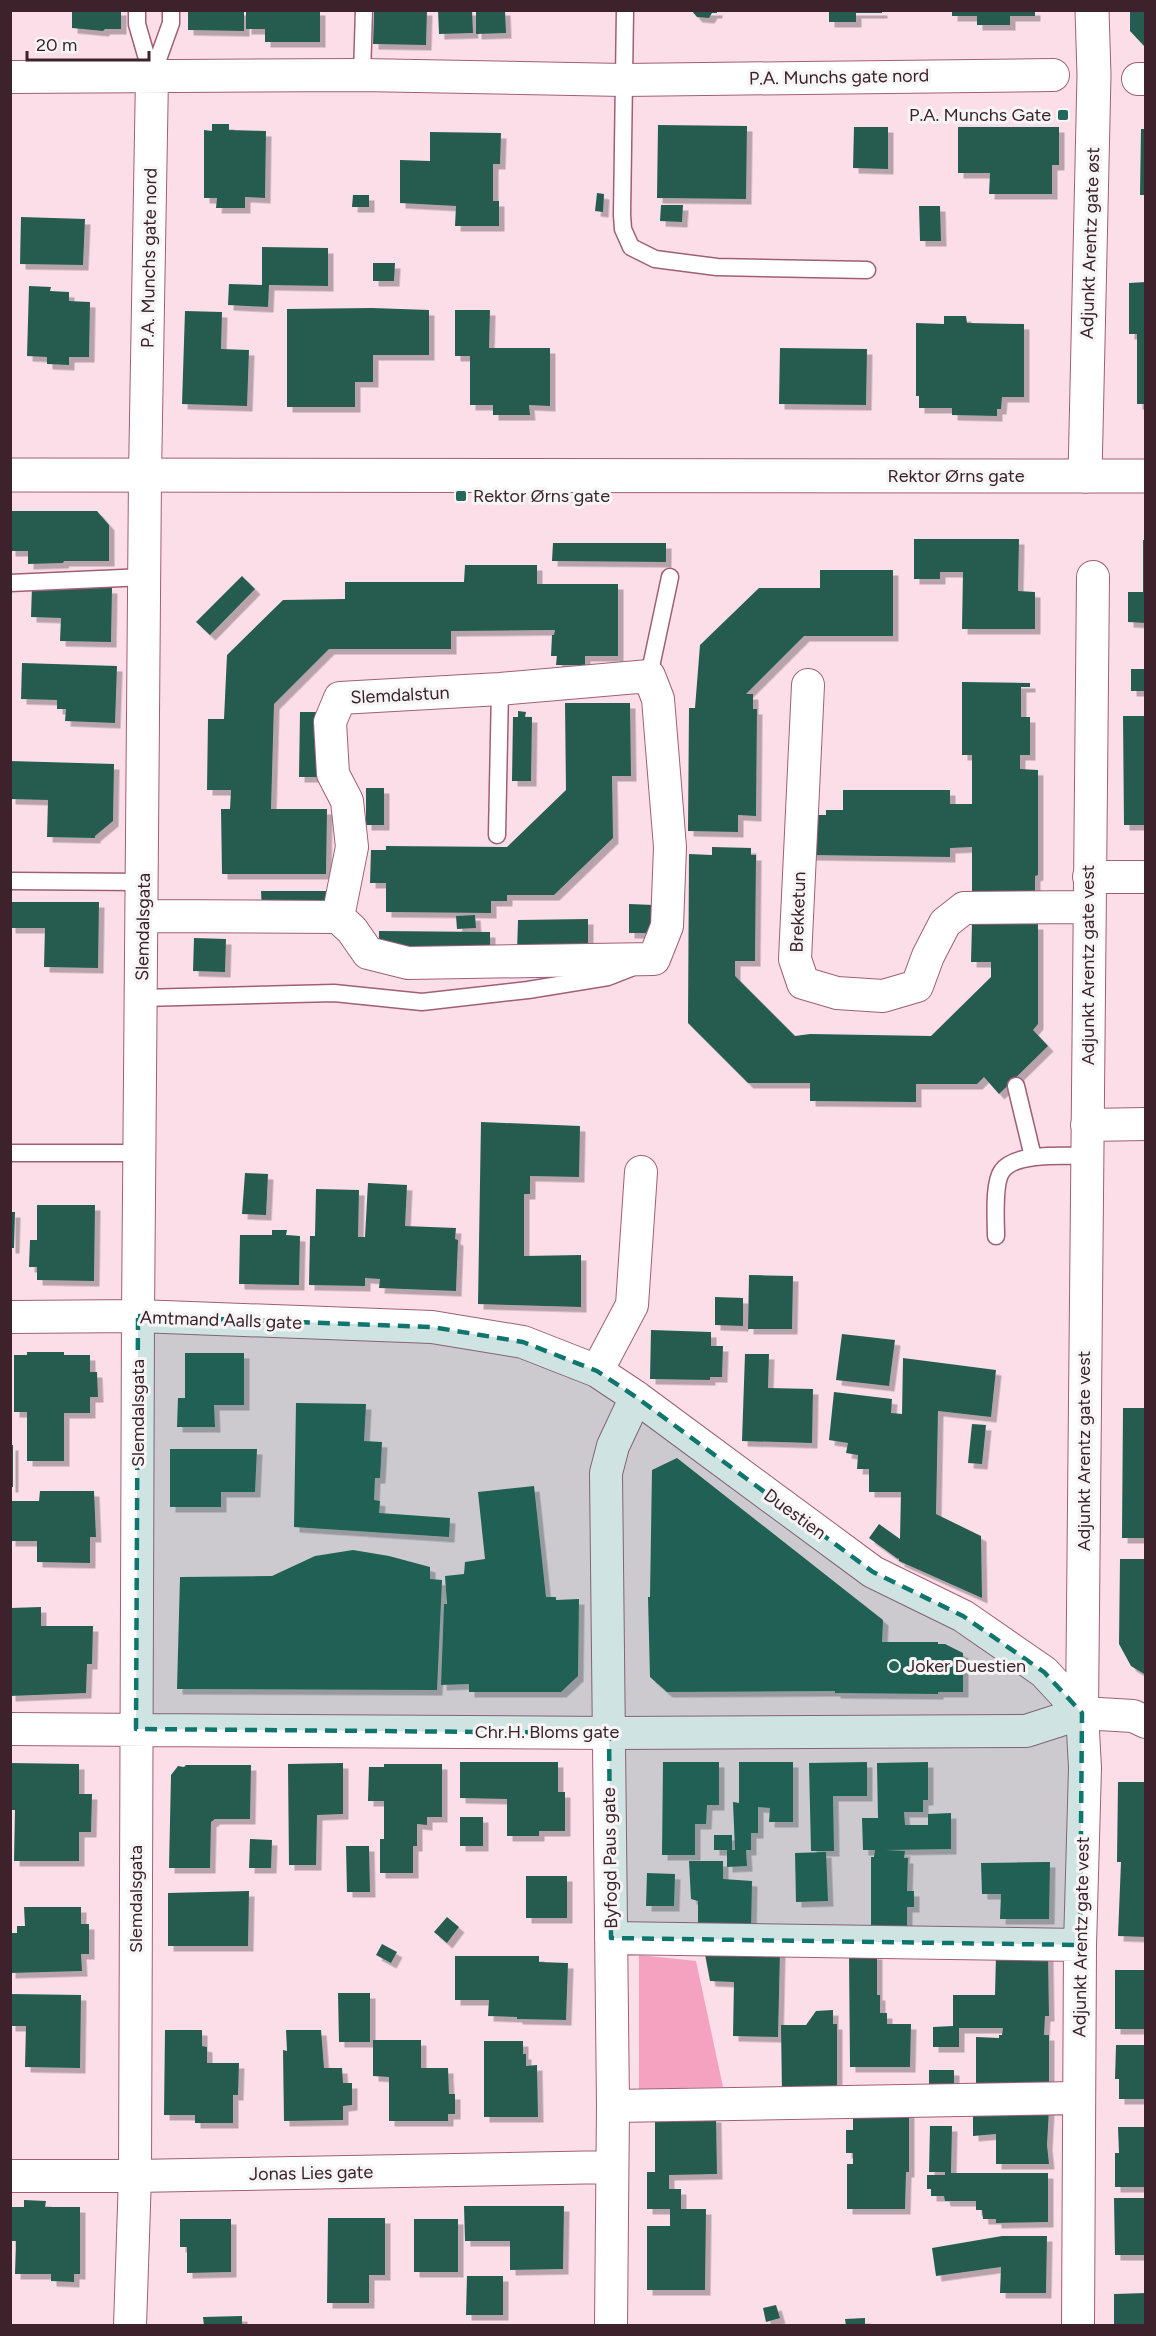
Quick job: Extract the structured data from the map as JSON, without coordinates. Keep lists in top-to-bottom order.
{
  "streets": {
    "main road": ["Adjunkt Arentz gate øst", "Rektor Ørns gate"],
    "street": [
      "P.A. Munchs gate nord",
      "Slemdalstun",
      "Brekketun",
      "Slemdalsgata",
      "Adjunkt Arentz gate vest",
      "Amtmand Aalls gate",
      "Duestien",
      "Chr.H. Bloms gate",
      "Byfogd Paus gate",
      "Jonas Lies gate"
    ]
  },
  "crossings": [
    ["P.A. Munchs gate nord", "Rektor Ørns gate"],
    ["P.A. Munchs gate nord", "Slemdalsgata"],
    ["Adjunkt Arentz gate øst", "Rektor Ørns gate"],
    ["Rektor Ørns gate", "Slemdalsgata"],
    ["Brekketun", "Adjunkt Arentz gate vest"],
    ["Slemdalsgata", "Amtmand Aalls gate"],
    ["Slemdalsgata", "Chr.H. Bloms gate"],
    ["Slemdalsgata", "Jonas Lies gate"],
    ["Adjunkt Arentz gate vest", "Duestien"],
    ["Adjunkt Arentz gate vest", "Chr.H. Bloms gate"],
    ["Amtmand Aalls gate", "Duestien"],
    ["Duestien", "Chr.H. Bloms gate"],
    ["Duestien", "Byfogd Paus gate"],
    ["Chr.H. Bloms gate", "Byfogd Paus gate"],
    ["Byfogd Paus gate", "Jonas Lies gate"]
  ],
  "places": {
    "transit": ["P.A. Munchs Gate", "Rektor Ørns gate"],
    "other": ["Joker Duestien"]
  },
  "scale_bar": "20 m"
}
